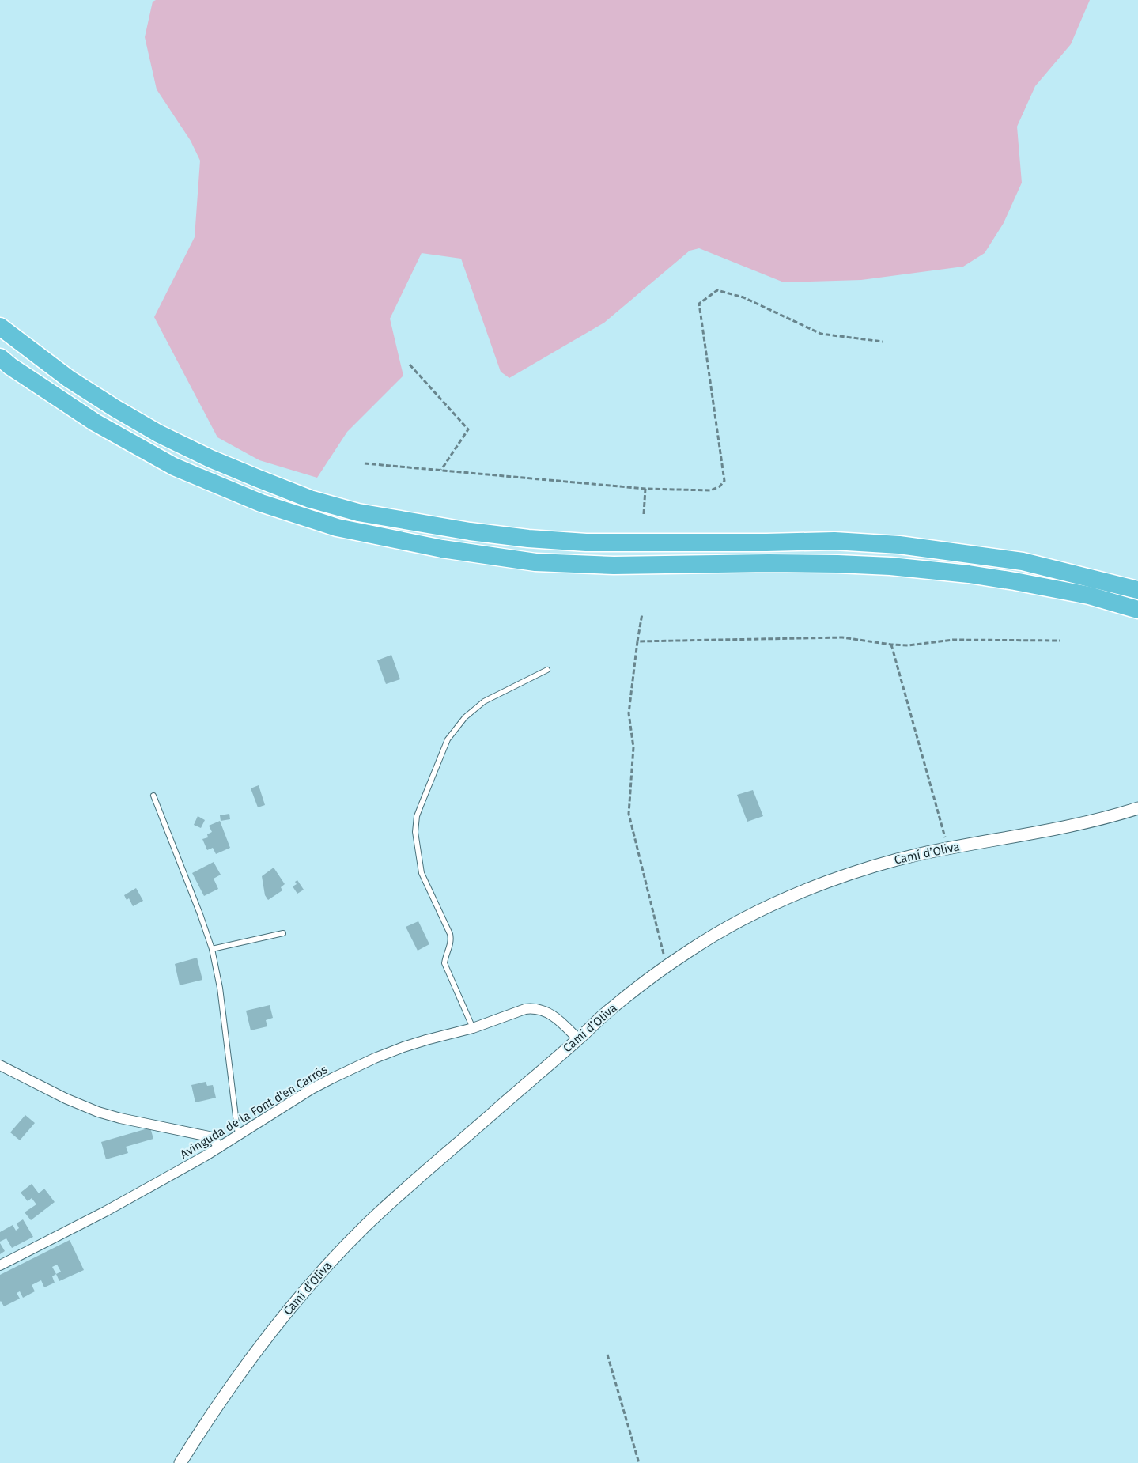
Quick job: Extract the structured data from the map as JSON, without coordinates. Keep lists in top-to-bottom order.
{
  "streets": {
    "street": ["Camí d’Oliva", "Avinguda de la Font d'en Carrós"]
  },
  "crossings": [
    ["Camí d’Oliva", "Avinguda de la Font d'en Carrós"]
  ]
}
